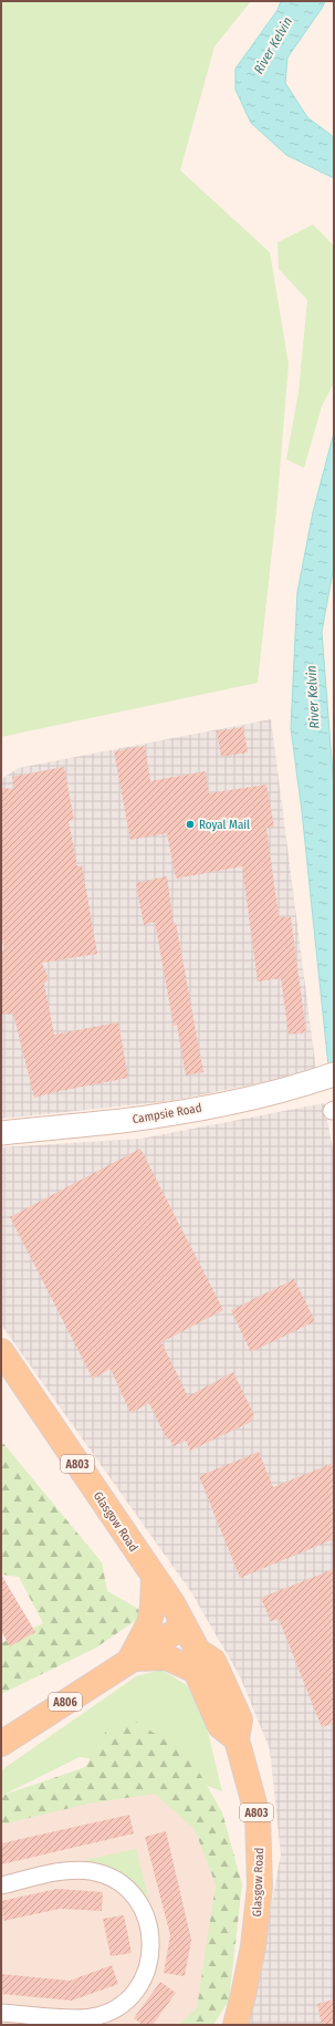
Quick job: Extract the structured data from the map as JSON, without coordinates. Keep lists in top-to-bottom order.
{
  "streets": {
    "main road": ["A803", "Glasgow Road", "A806"],
    "street": ["Campsie Road"]
  },
  "crossings": [
    ["Glasgow Road", "A806"]
  ],
  "water": ["River Kelvin"],
  "places": ["Royal Mail"]
}
